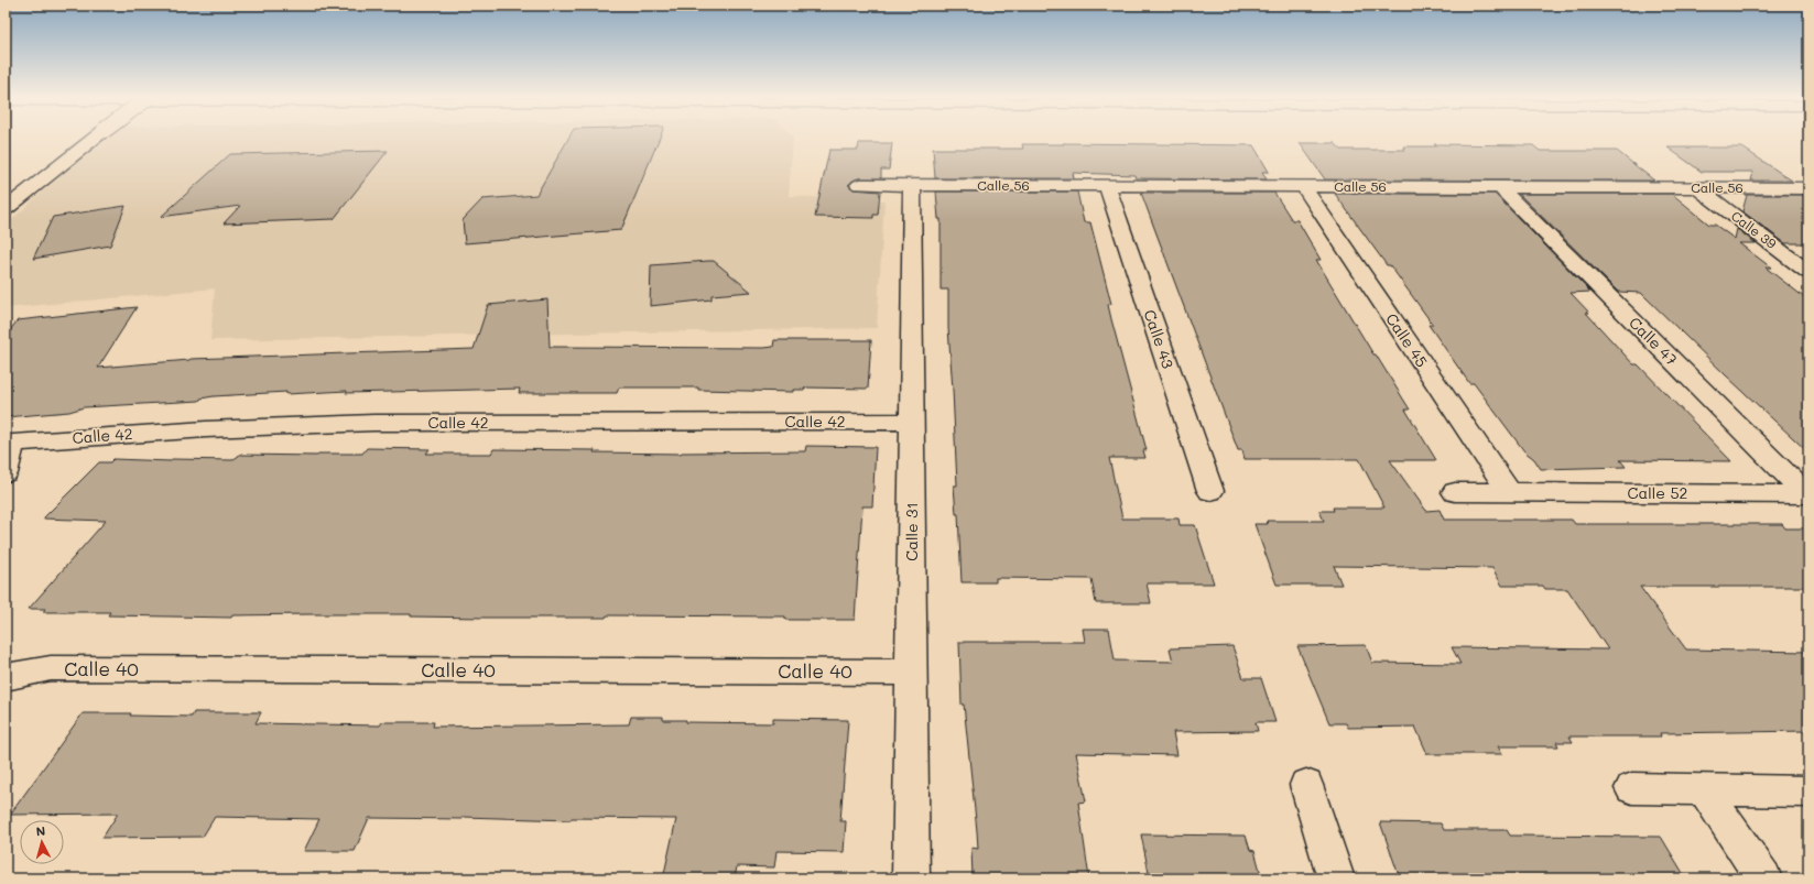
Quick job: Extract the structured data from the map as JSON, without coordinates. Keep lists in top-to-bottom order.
{
  "streets": {
    "main road": [
      "Calle 56",
      "Calle 39",
      "Calle 43",
      "Calle 45",
      "Calle 47",
      "Calle 42",
      "Calle 52",
      "Calle 31",
      "Calle 40"
    ]
  },
  "crossings": [
    ["Calle 56", "Calle 39"],
    ["Calle 56", "Calle 43"],
    ["Calle 56", "Calle 45"],
    ["Calle 56", "Calle 47"],
    ["Calle 56", "Calle 31"],
    ["Calle 45", "Calle 52"],
    ["Calle 47", "Calle 52"],
    ["Calle 42", "Calle 31"],
    ["Calle 31", "Calle 40"]
  ],
  "north": "top"
}
